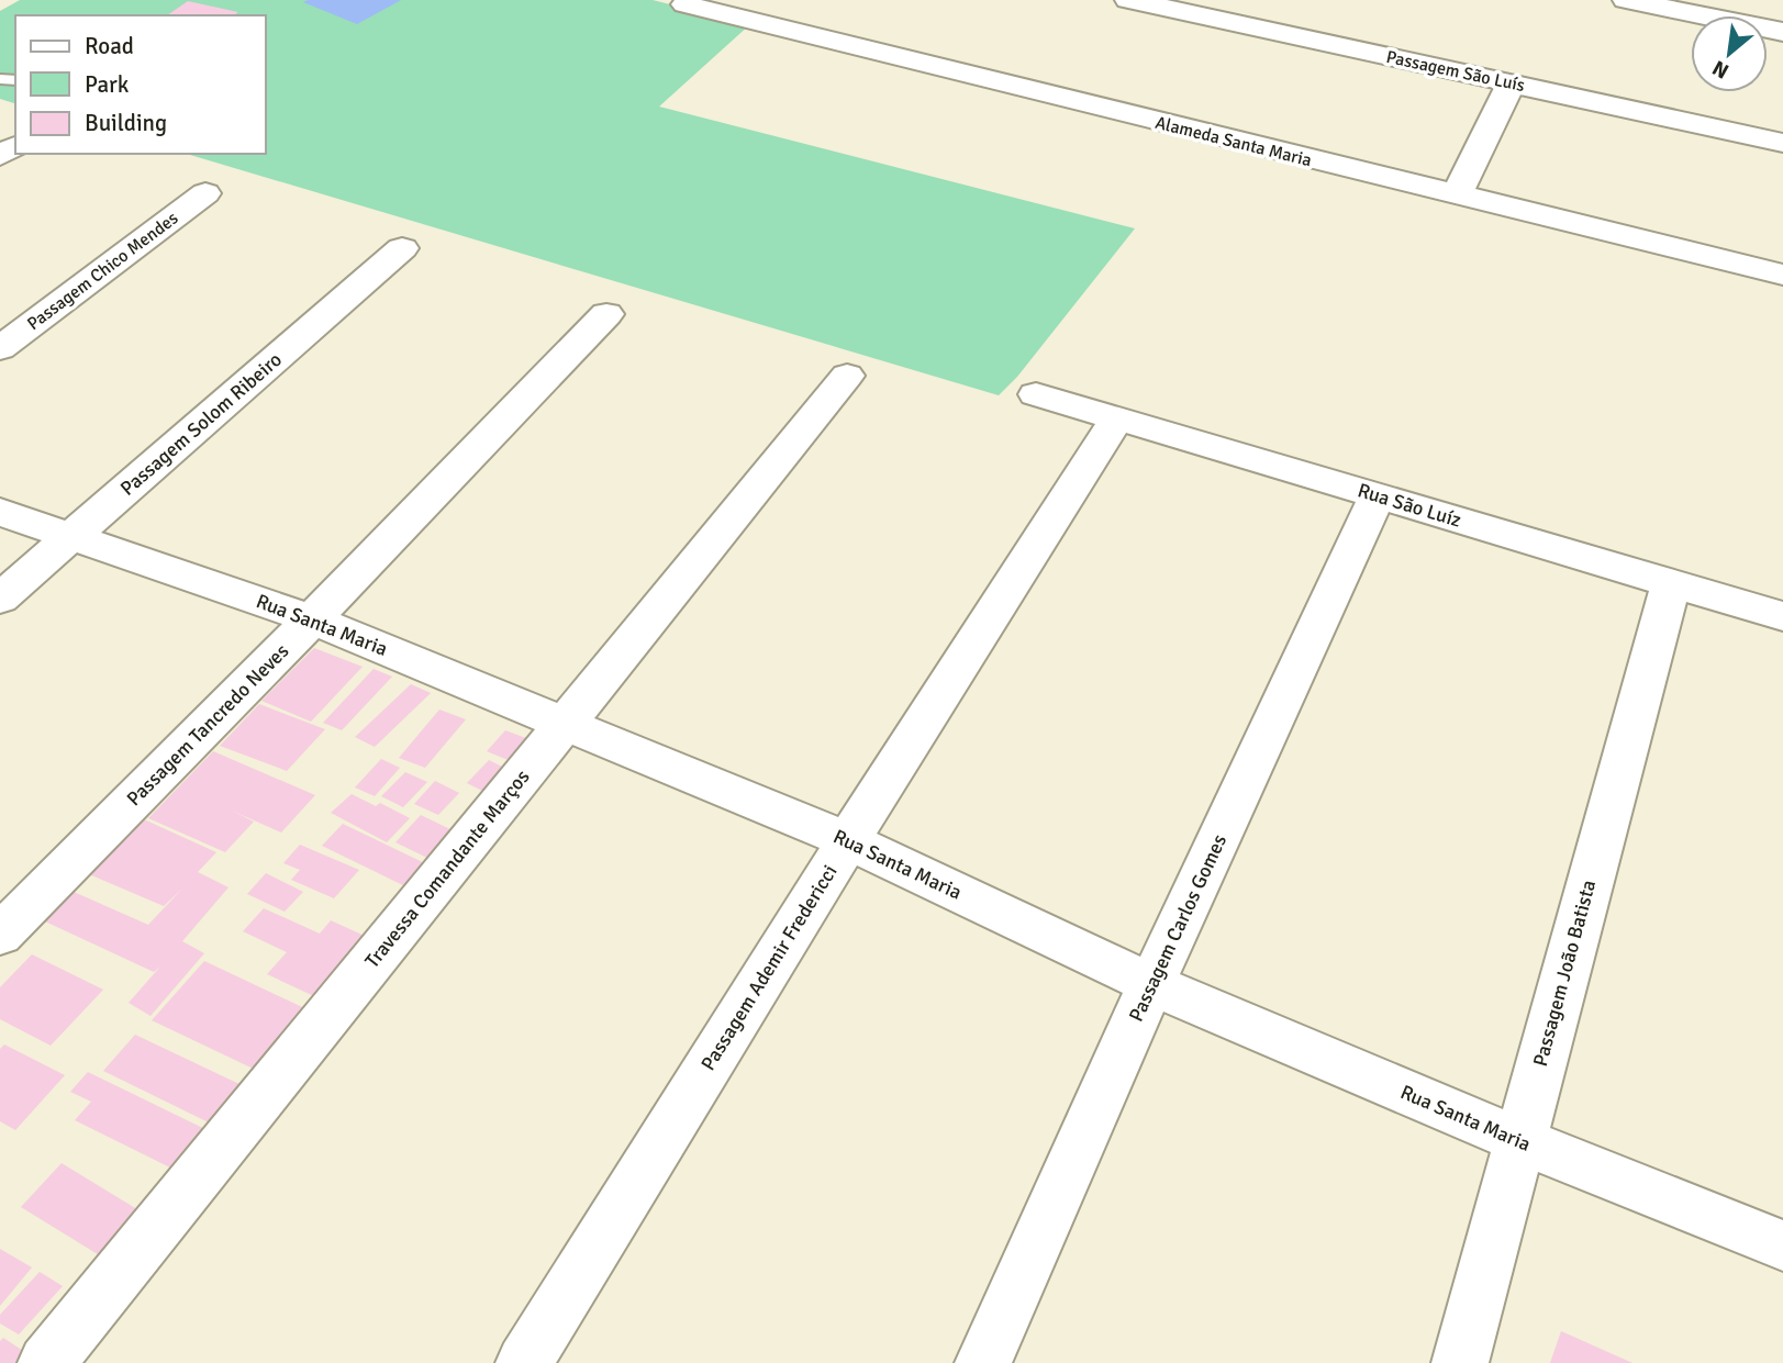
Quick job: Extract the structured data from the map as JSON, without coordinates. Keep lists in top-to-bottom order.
{
  "streets": {
    "street": [
      "Passagem São Luís",
      "Alameda Santa Maria",
      "Passagem Chico Mendes",
      "Passagem Solom Ribeiro",
      "Rua São Luíz",
      "Rua Santa Maria",
      "Passagem Tancredo Neves",
      "Travessa Comandante Marços",
      "Passagem Carlos Gomes",
      "Passagem Ademir Fredericci",
      "Passagem João Batista"
    ]
  },
  "crossings": [
    ["Passagem Solom Ribeiro", "Rua Santa Maria"],
    ["Rua São Luíz", "Passagem Carlos Gomes"],
    ["Rua São Luíz", "Passagem Ademir Fredericci"],
    ["Rua São Luíz", "Passagem João Batista"],
    ["Rua Santa Maria", "Passagem Tancredo Neves"],
    ["Rua Santa Maria", "Travessa Comandante Marços"],
    ["Rua Santa Maria", "Passagem Carlos Gomes"],
    ["Rua Santa Maria", "Passagem Ademir Fredericci"],
    ["Rua Santa Maria", "Passagem João Batista"]
  ],
  "legend": ["Road", "Park", "Building"],
  "north": "bottom left"
}
